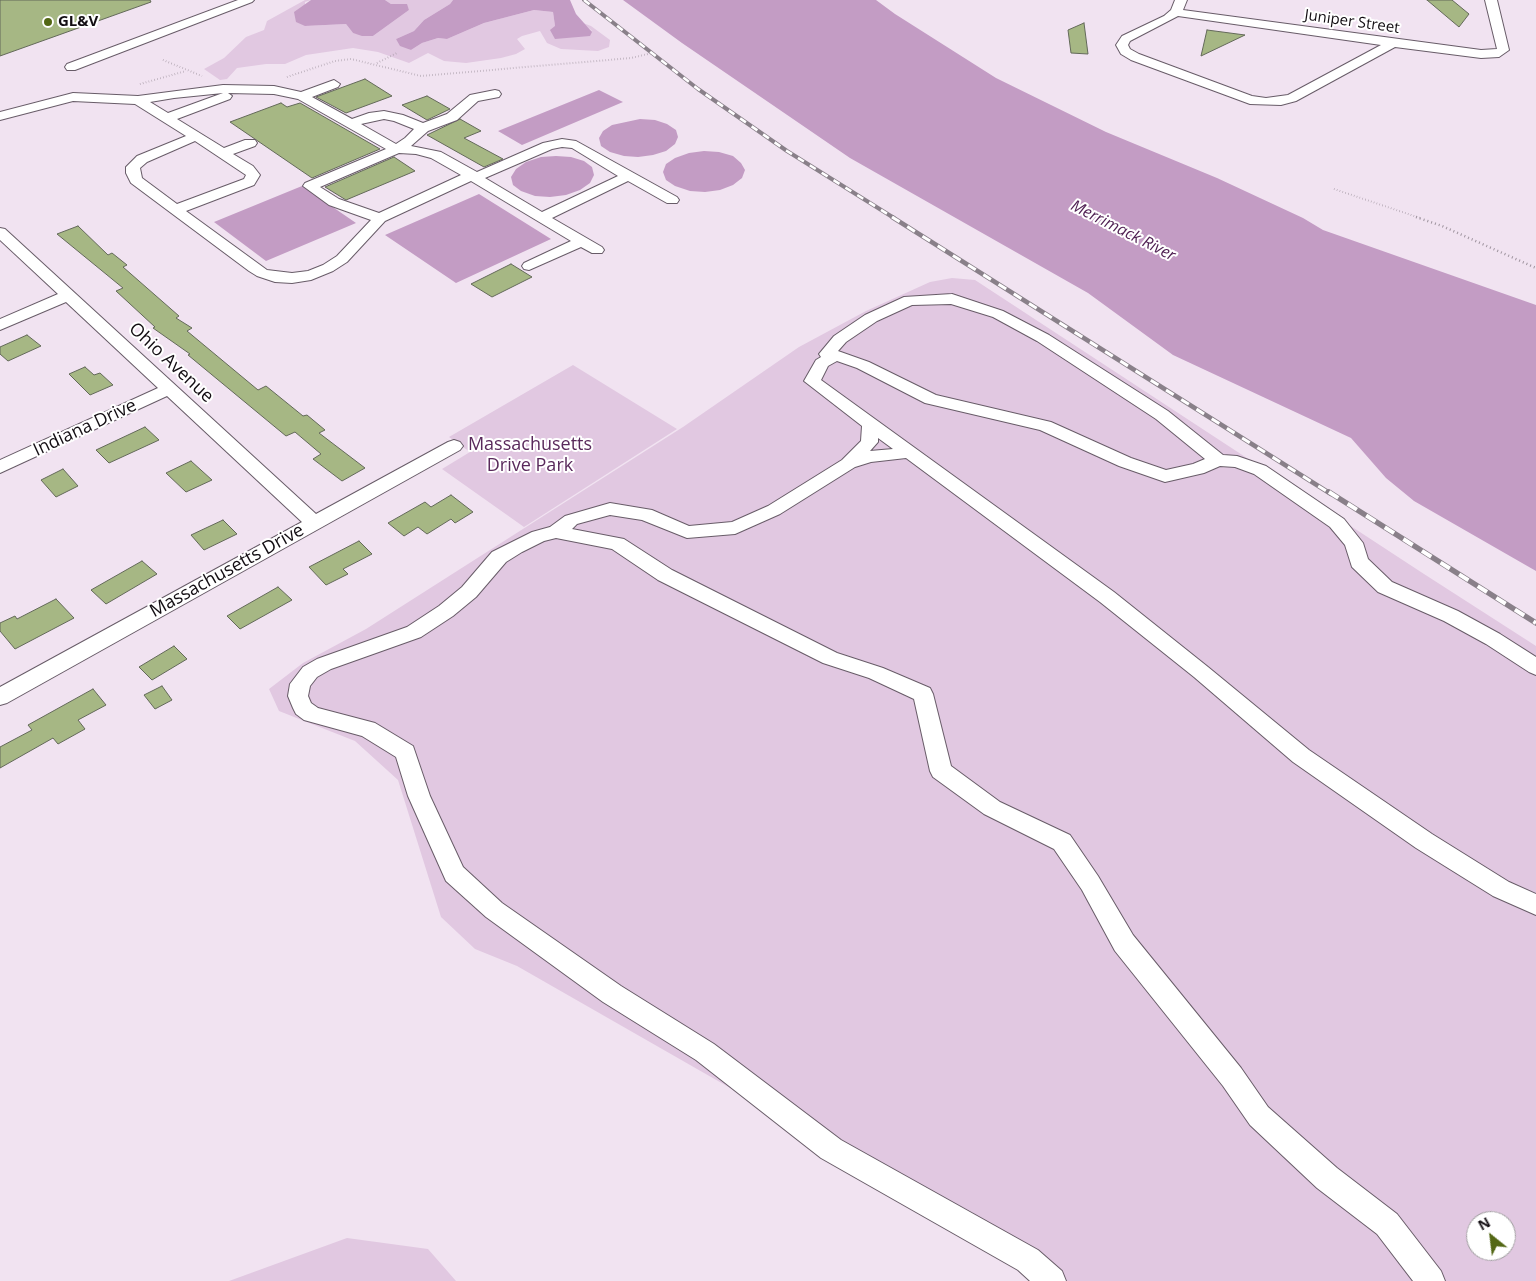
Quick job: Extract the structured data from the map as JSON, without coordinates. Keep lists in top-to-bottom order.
{
  "streets": {
    "street": [
      "Juniper Street",
      "Ohio Avenue",
      "Indiana Drive",
      "Massachusetts Drive"
    ]
  },
  "crossings": [
    ["Ohio Avenue", "Indiana Drive"],
    ["Ohio Avenue", "Massachusetts Drive"]
  ],
  "water": ["Merrimack River"],
  "parks": ["Massachusetts Drive Park"],
  "places": ["GL&V"],
  "north": "top left"
}
